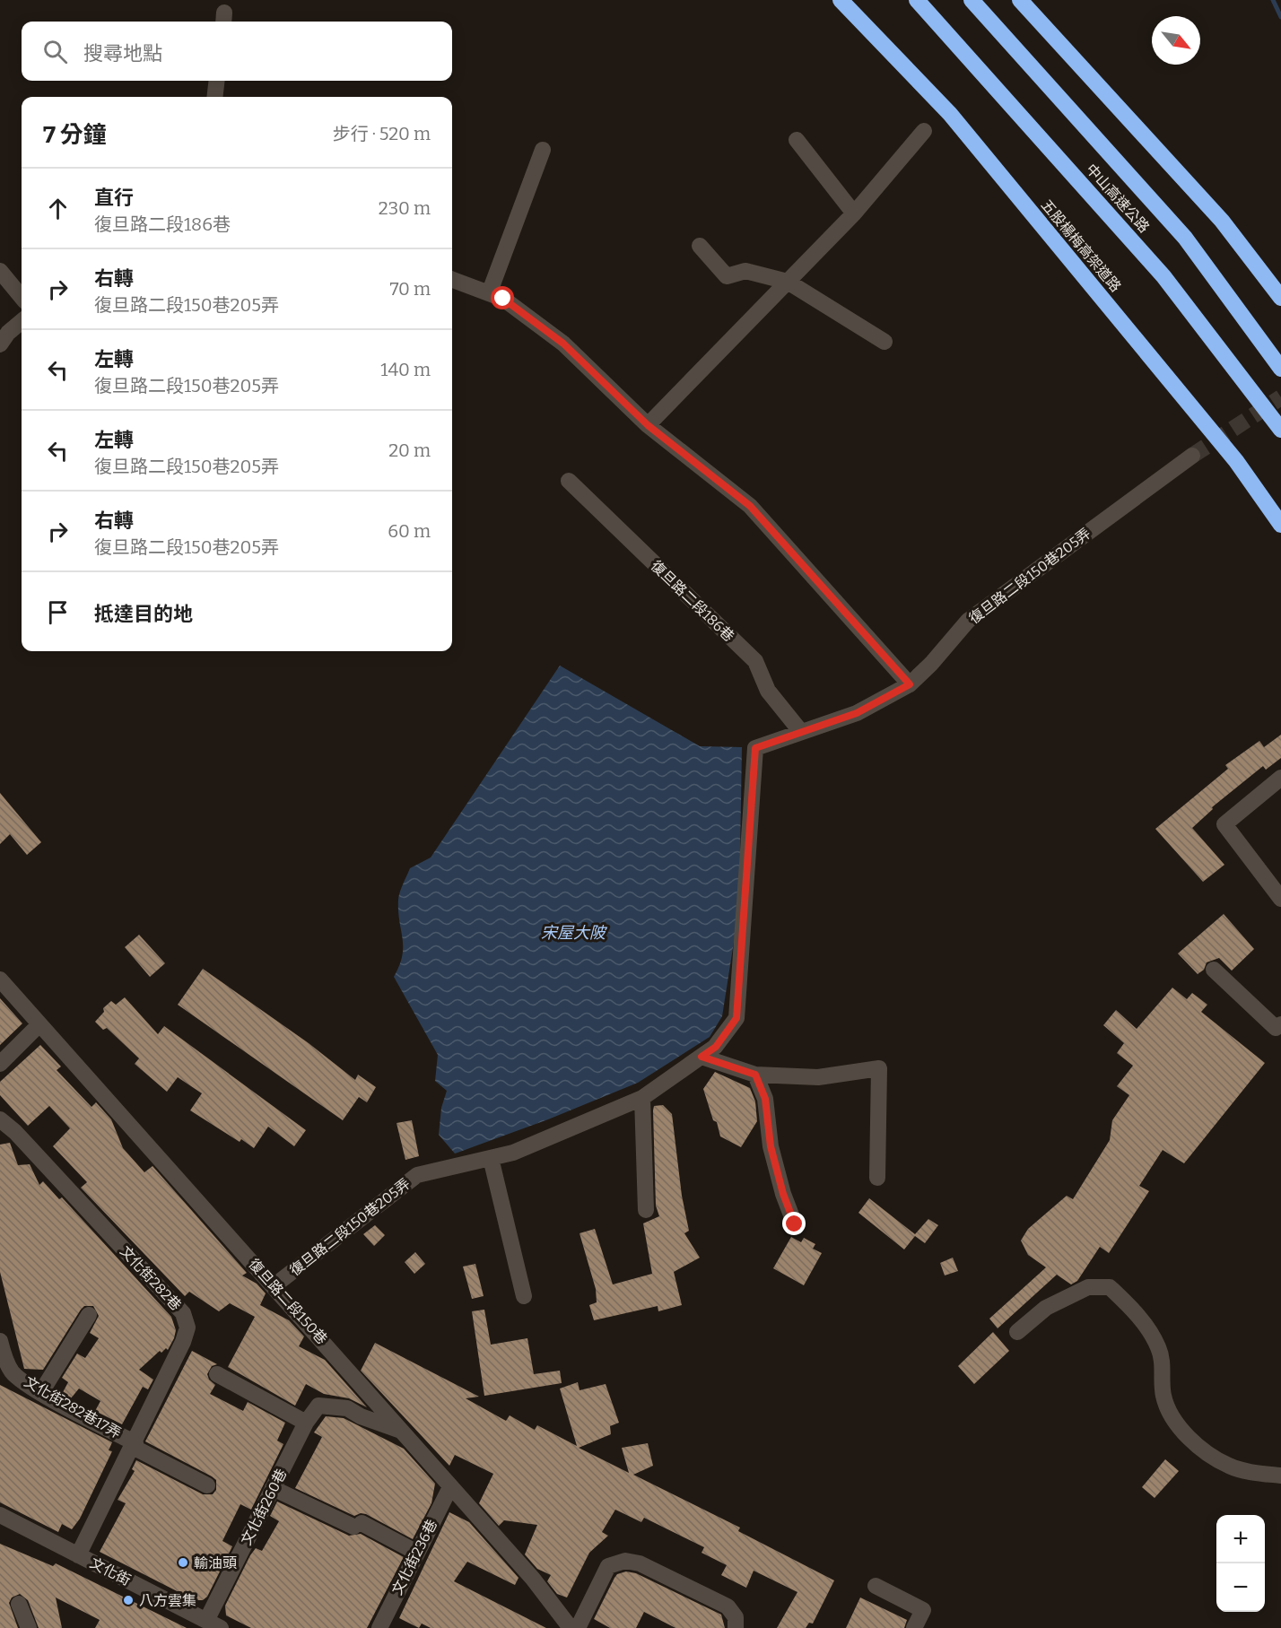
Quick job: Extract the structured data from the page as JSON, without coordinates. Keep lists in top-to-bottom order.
{
  "streets": {
    "highway": ["中山高速公路", "五股楊梅高架道路"],
    "street": [
      "復旦路二段150巷205弄",
      "復旦路二段186巷",
      "文化街282巷",
      "復旦路二段150巷",
      "文化街282巷17弄",
      "文化街260巷",
      "文化街236巷",
      "文化街"
    ]
  },
  "crossings": [
    ["復旦路二段150巷205弄", "復旦路二段186巷"],
    ["復旦路二段150巷205弄", "復旦路二段150巷"],
    ["文化街282巷", "文化街282巷17弄"],
    ["文化街282巷", "文化街"],
    ["復旦路二段150巷", "文化街236巷"],
    ["文化街260巷", "文化街"]
  ],
  "water": ["宋屋大陂"],
  "places": ["輸油頭", "八方雲集"],
  "north": "bottom right",
  "page": {
    "search": "搜尋地點",
    "heading": ["7 分鐘", "步行 · 520 m"],
    "list": [
      ["直行", "復旦路二段186巷", "230 m"],
      ["右轉", "復旦路二段150巷205弄", "70 m"],
      ["左轉", "復旦路二段150巷205弄", "140 m"],
      ["左轉", "復旦路二段150巷205弄", "20 m"],
      ["右轉", "復旦路二段150巷205弄", "60 m"],
      "抵達目的地"
    ],
    "map_buttons": ["+", "−"]
  }
}
